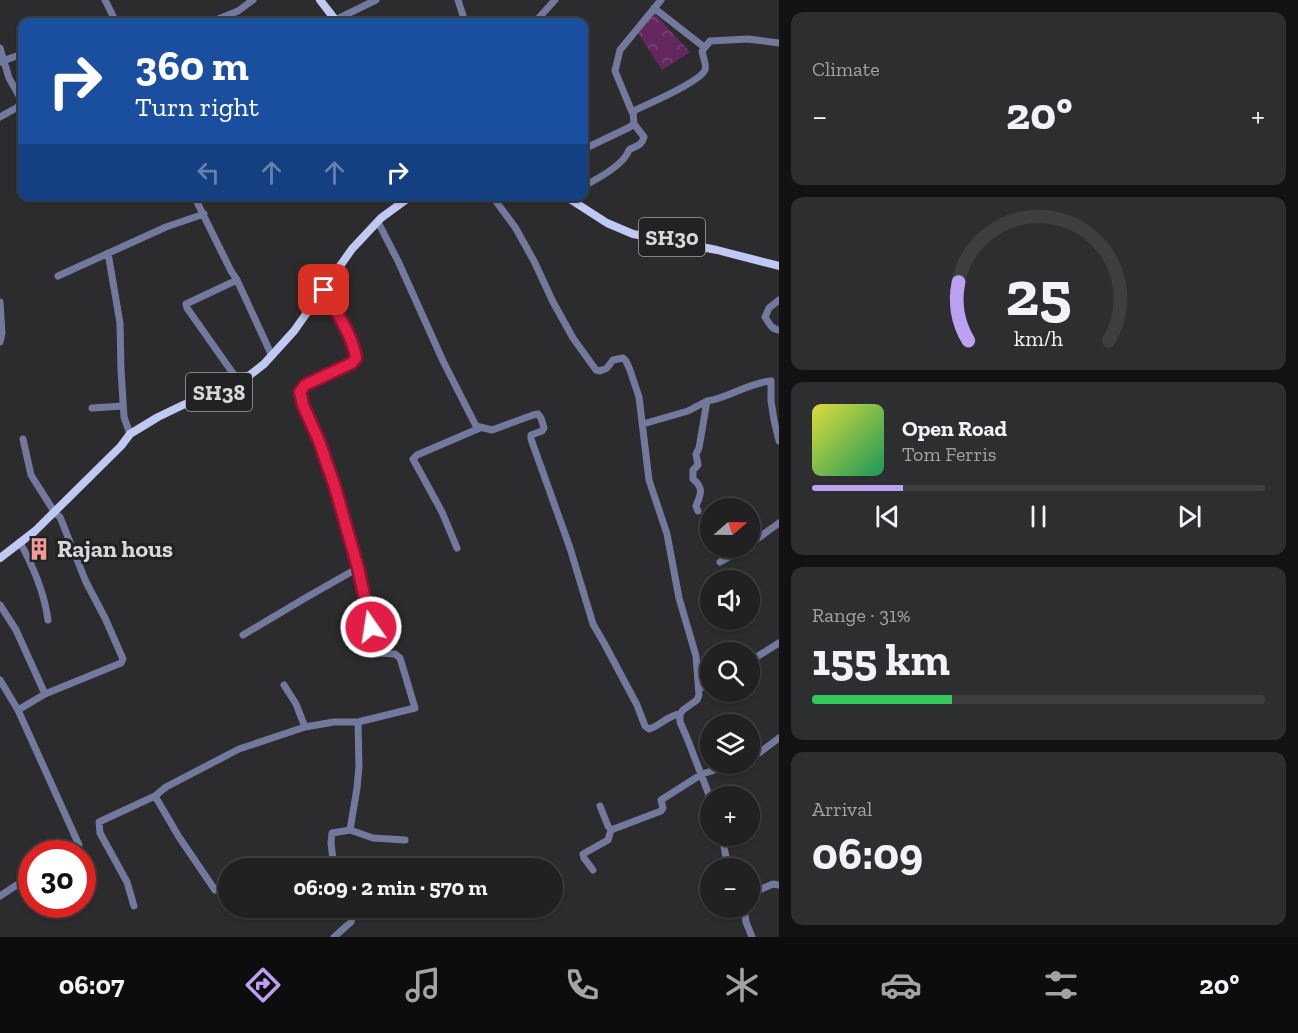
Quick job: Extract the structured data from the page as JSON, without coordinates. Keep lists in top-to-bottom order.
{
  "streets": {
    "main road": ["SH30", "SH38"]
  },
  "places": {
    "building": ["Rajan hous"]
  },
  "north": "right",
  "page": {
    "tile": [
      "Climate",
      ["Range · 31%", "155 km"],
      ["Arrival", "06:09"]
    ],
    "turn": ["360 m", "Turn right"],
    "heat": ["−", "20°", "+"],
    "song": ["Open Road", "Tom Ferris"],
    "map_buttons": ["+", "−"],
    "limit": "30",
    "trip": "06:09 · 2 min · 570 m",
    "tabs": ["06:07", "20°"],
    "gauge": ["25", "km/h"]
  }
}
